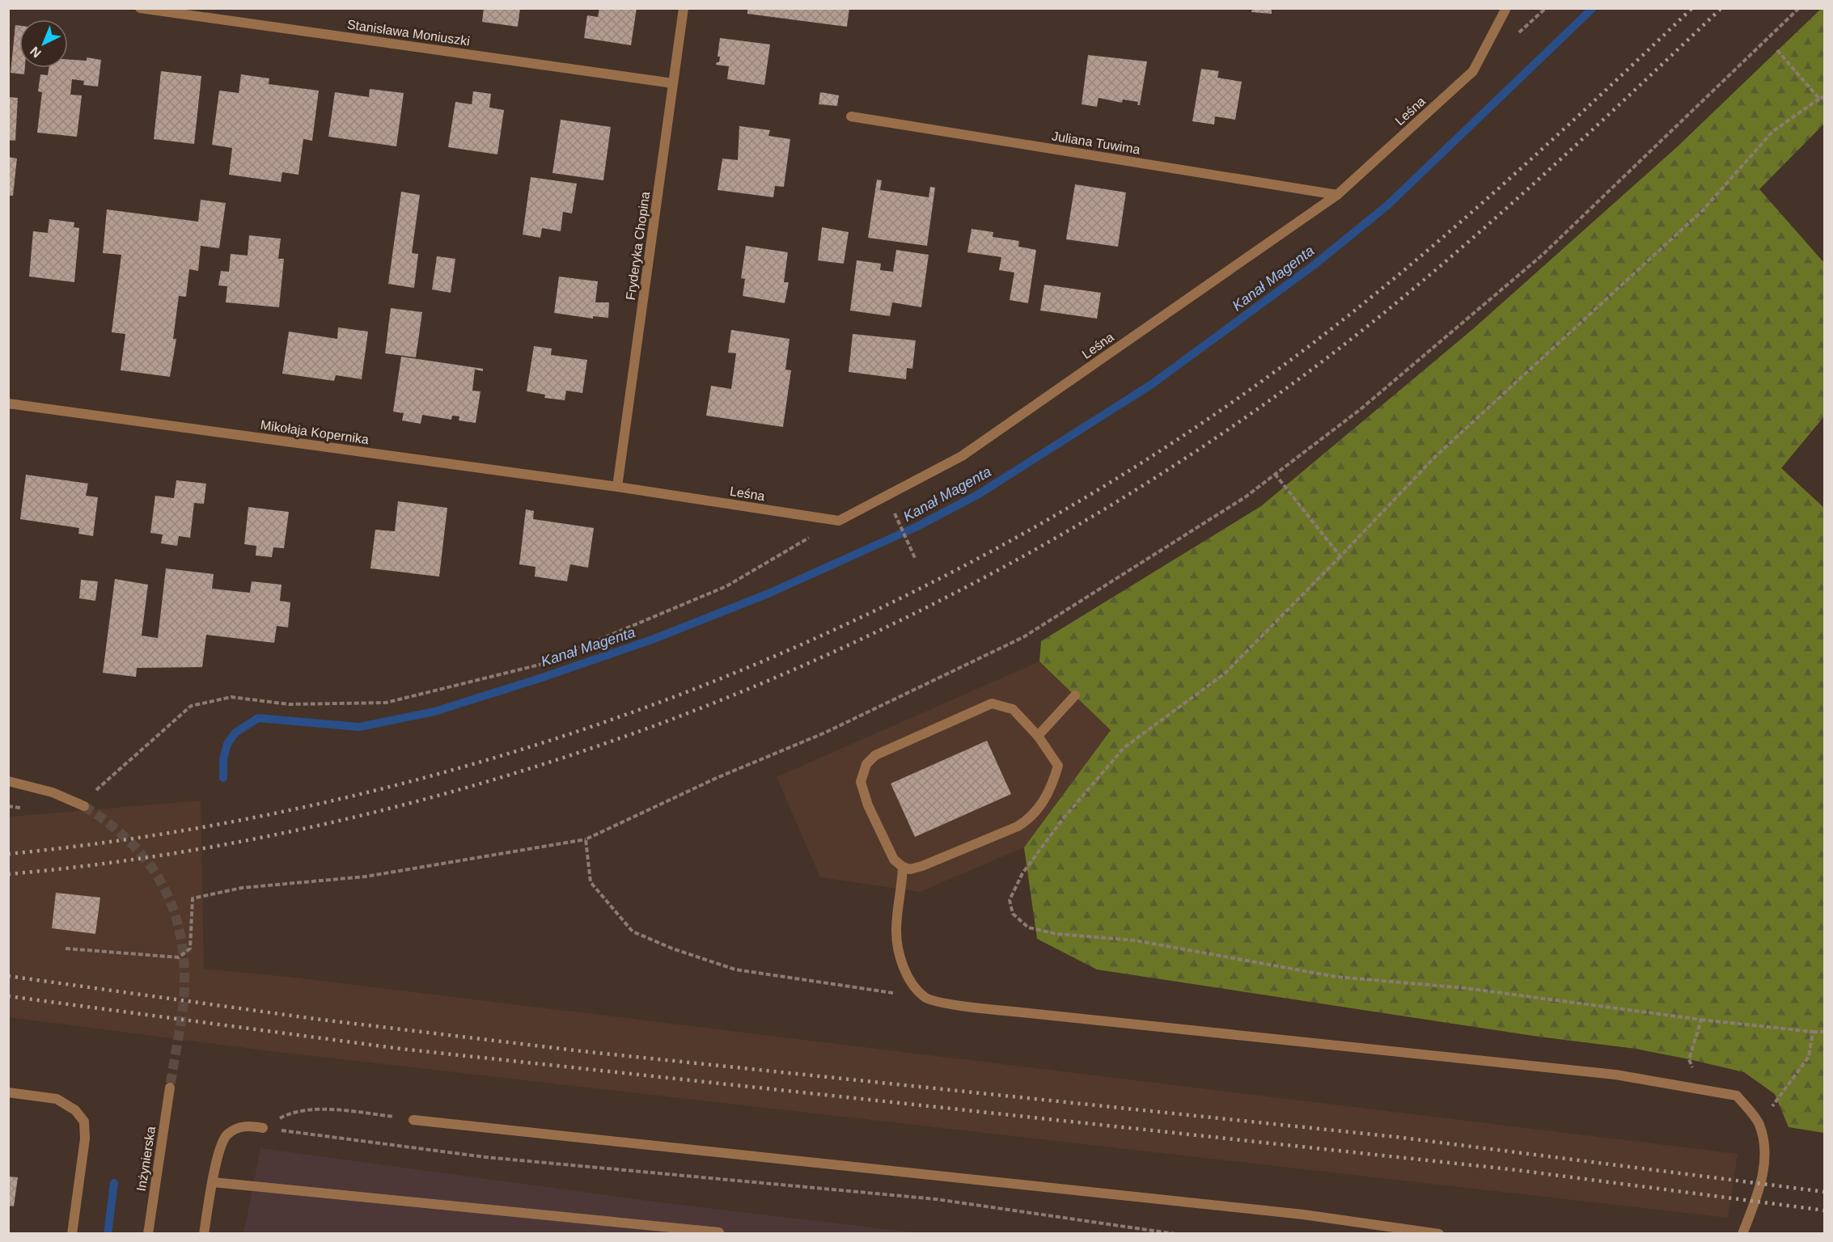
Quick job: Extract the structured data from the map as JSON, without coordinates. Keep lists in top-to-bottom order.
{
  "streets": {
    "street": [
      "Stanisława Moniuszki",
      "Leśna",
      "Juliana Tuwima",
      "Fryderyka Chopina",
      "Mikołaja Kopernika",
      "Inżynierska"
    ]
  },
  "crossings": [
    ["Stanisława Moniuszki", "Fryderyka Chopina"],
    ["Leśna", "Juliana Tuwima"],
    ["Leśna", "Fryderyka Chopina"],
    ["Leśna", "Mikołaja Kopernika"],
    ["Fryderyka Chopina", "Mikołaja Kopernika"]
  ],
  "water": ["Kanał Magenta"],
  "north": "bottom left"
}
